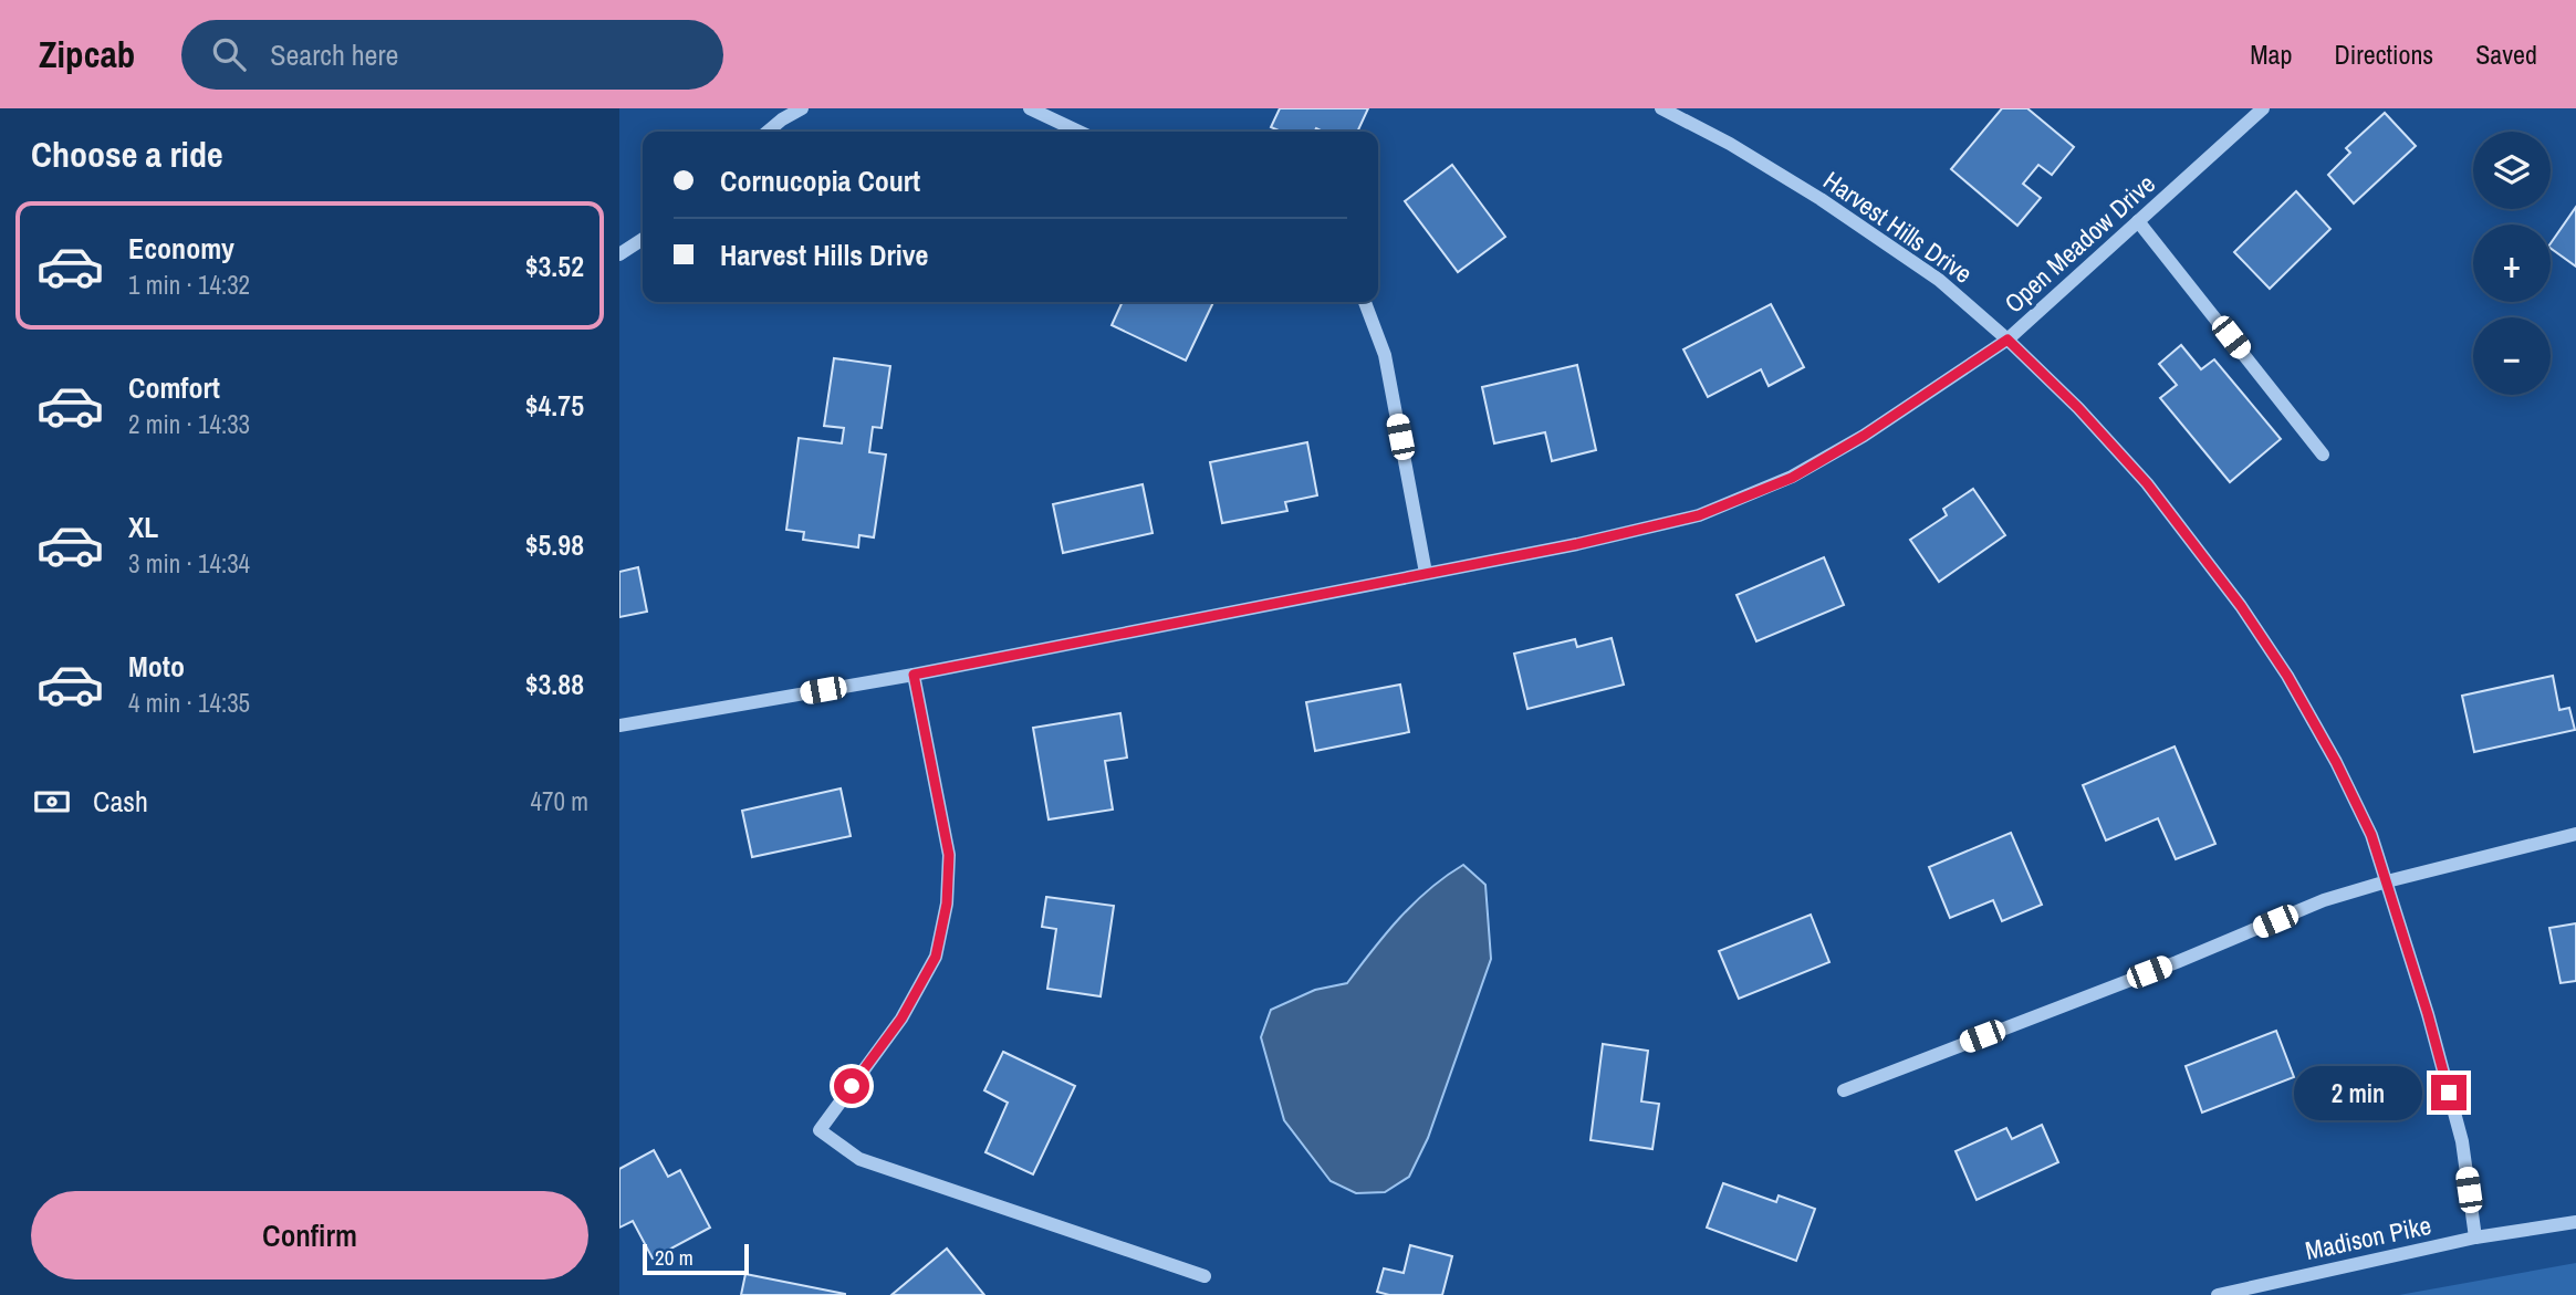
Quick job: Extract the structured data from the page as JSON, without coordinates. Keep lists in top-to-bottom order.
{
  "streets": {
    "street": ["Harvest Hills Drive", "Open Meadow Drive", "Madison Pike"]
  },
  "crossings": [
    ["Harvest Hills Drive", "Open Meadow Drive"],
    ["Harvest Hills Drive", "Madison Pike"]
  ],
  "scale_bar": "20 m",
  "page": {
    "header": "Zipcab",
    "search": "Search here",
    "nav": ["Map", "Directions", "Saved"],
    "heading": "Choose a ride",
    "map_buttons": ["+", "−"],
    "banner": ["Cornucopia Court", "Harvest Hills Drive"],
    "list": [
      {
        "name": "Economy",
        "note": "1 min · 14:32",
        "value": "$3.52"
      },
      {
        "name": "Comfort",
        "note": "2 min · 14:33",
        "value": "$4.75"
      },
      {
        "name": "XL",
        "note": "3 min · 14:34",
        "value": "$5.98"
      },
      {
        "name": "Moto",
        "note": "4 min · 14:35",
        "value": "$3.88"
      }
    ],
    "pay": ["Cash", "470 m"],
    "bubble": "2 min",
    "buttons": "Confirm",
    "scale": "20 m"
  }
}
